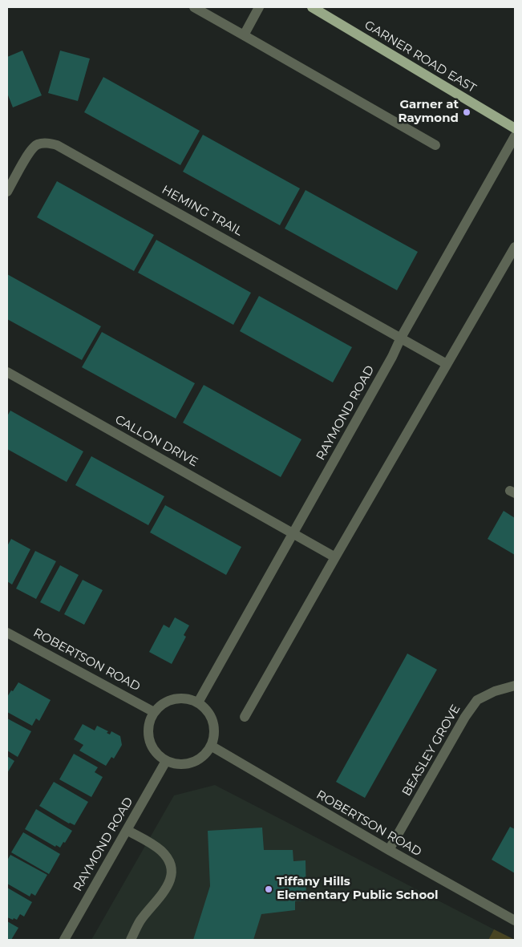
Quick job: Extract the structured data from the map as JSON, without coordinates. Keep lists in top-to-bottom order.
{
  "streets": {
    "main road": ["GARNER ROAD EAST"],
    "street": [
      "HEMING TRAIL",
      "RAYMOND ROAD",
      "CALLON DRIVE",
      "ROBERTSON ROAD",
      "BEASLEY GROVE"
    ]
  },
  "crossings": [
    ["HEMING TRAIL", "RAYMOND ROAD"],
    ["RAYMOND ROAD", "CALLON DRIVE"],
    ["RAYMOND ROAD", "ROBERTSON ROAD"],
    ["ROBERTSON ROAD", "BEASLEY GROVE"]
  ],
  "places": ["Garner at Raymond", "Tiffany Hills Elementary Public School"]
}
